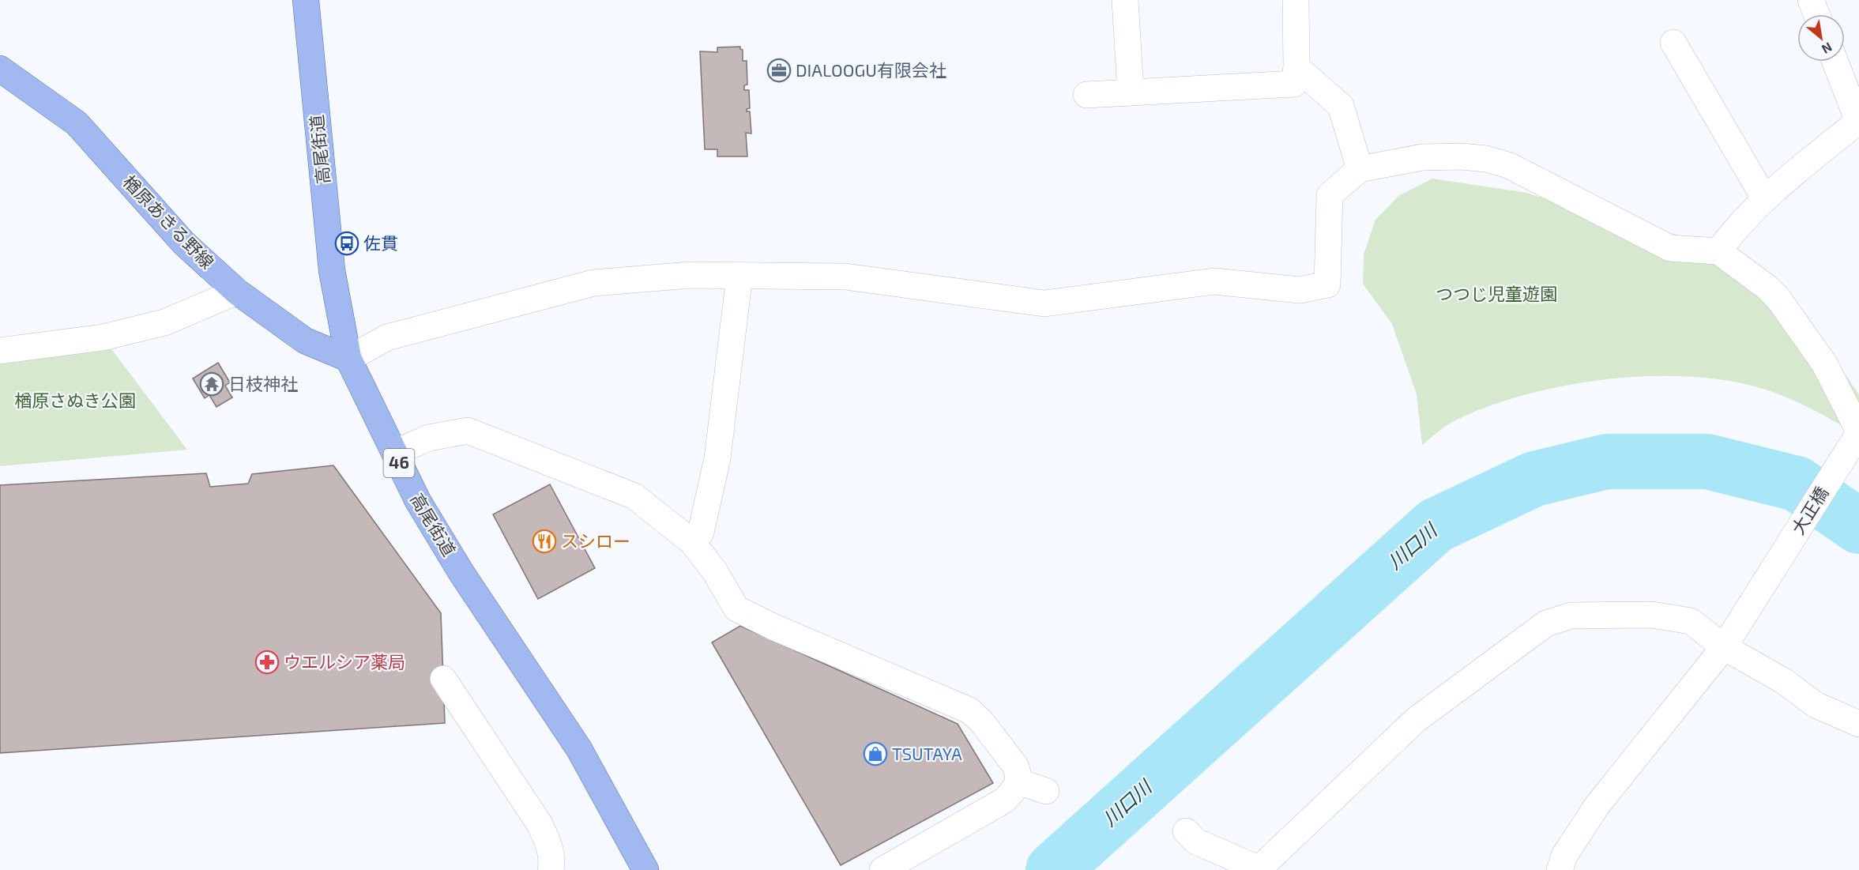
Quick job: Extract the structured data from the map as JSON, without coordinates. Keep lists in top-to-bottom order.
{
  "streets": {
    "main road": ["高尾街道", "楢原あきる野線", "46"],
    "street": ["大正橋"]
  },
  "crossings": [
    ["高尾街道", "楢原あきる野線"]
  ],
  "water": ["川口川"],
  "parks": ["つつじ児童遊園", "楢原さぬき公園"],
  "places": {
    "office": ["DIALOOGU有限会社"],
    "bus stop": ["佐貫"],
    "temple": ["日枝神社"],
    "restaurant": ["スシロー"],
    "pharmacy": ["ウエルシア薬局"],
    "shop": ["TSUTAYA"]
  },
  "north": "bottom right"
}
